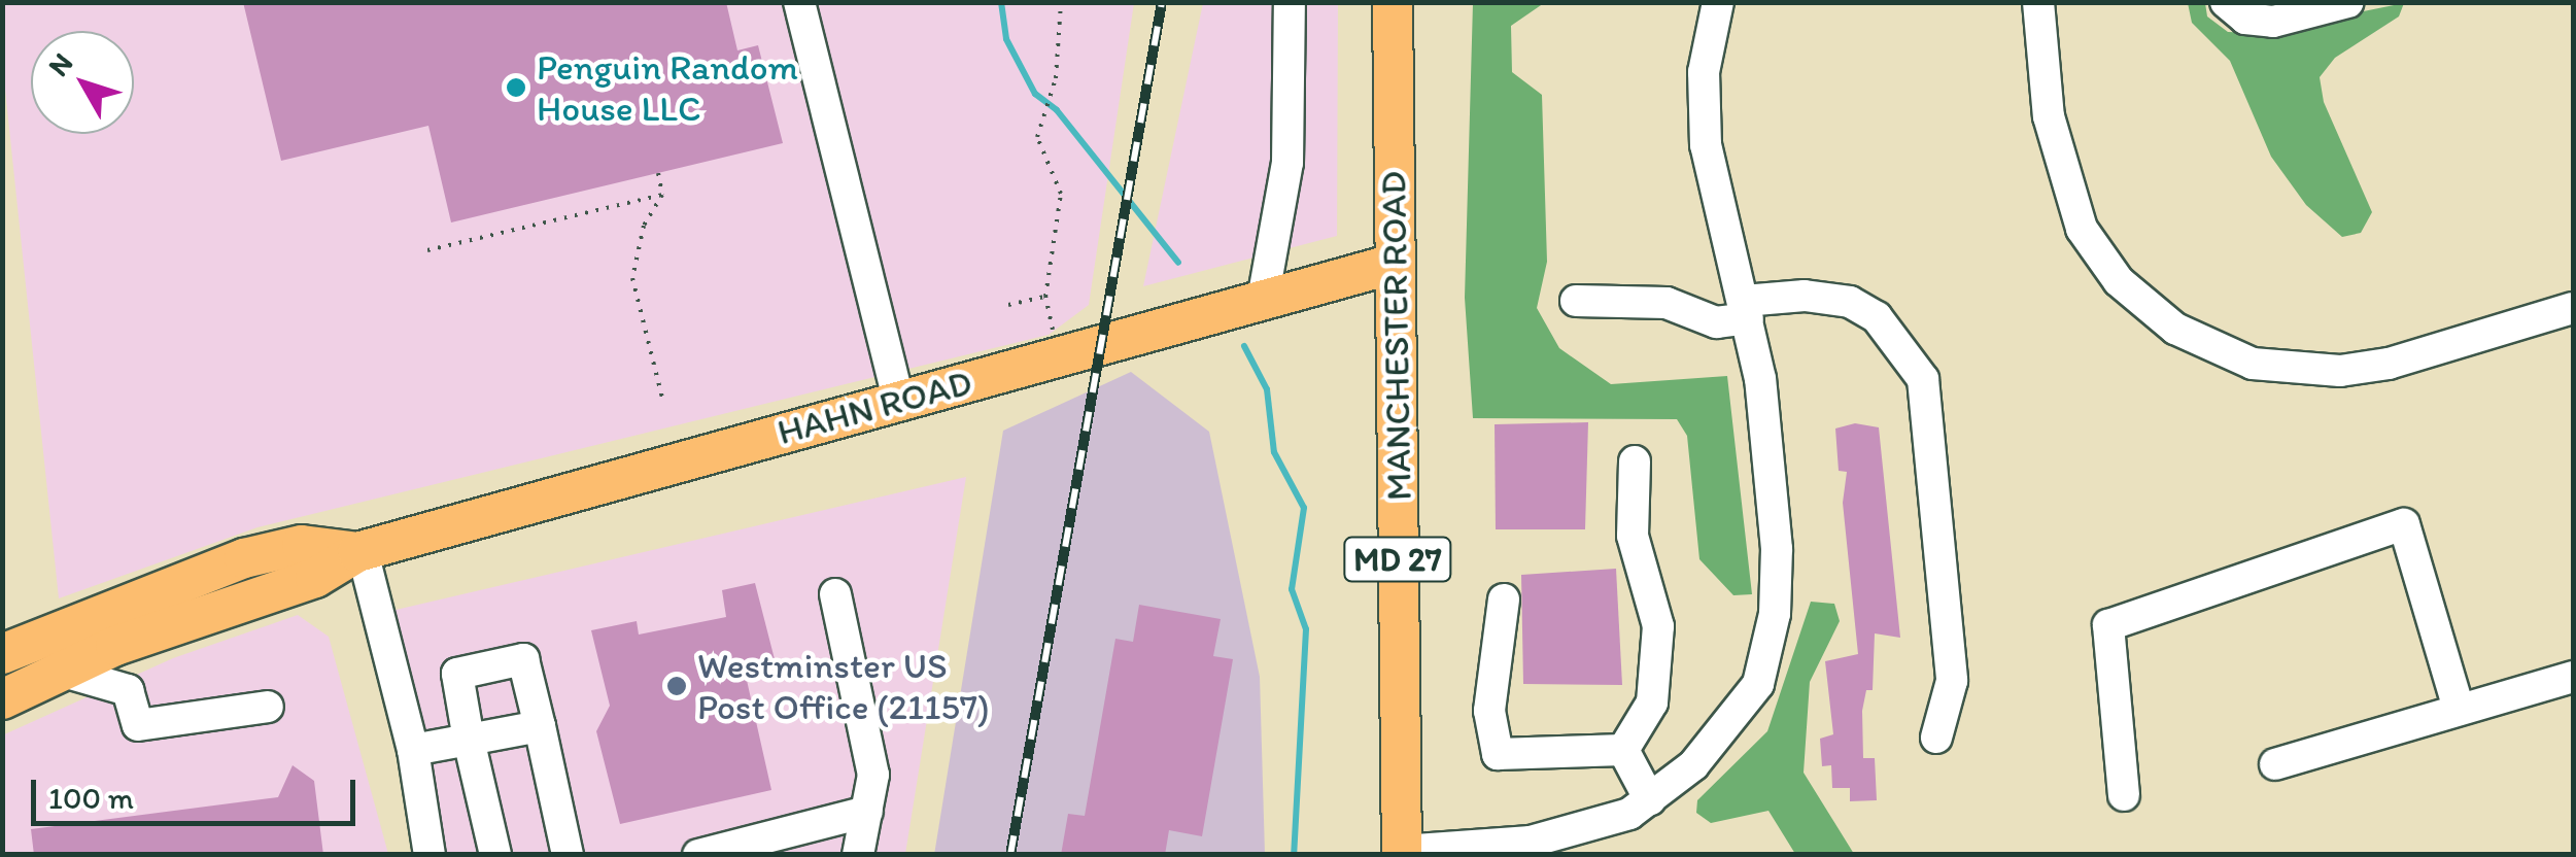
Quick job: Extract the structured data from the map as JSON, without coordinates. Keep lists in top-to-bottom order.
{
  "streets": {
    "main road": ["MANCHESTER ROAD", "HAHN ROAD", "MD 27"]
  },
  "crossings": [
    ["MANCHESTER ROAD", "HAHN ROAD"]
  ],
  "places": ["Penguin Random House LLC", "Westminster US Post Office (21157)"],
  "scale_bar": "100 m",
  "north": "top left"
}
